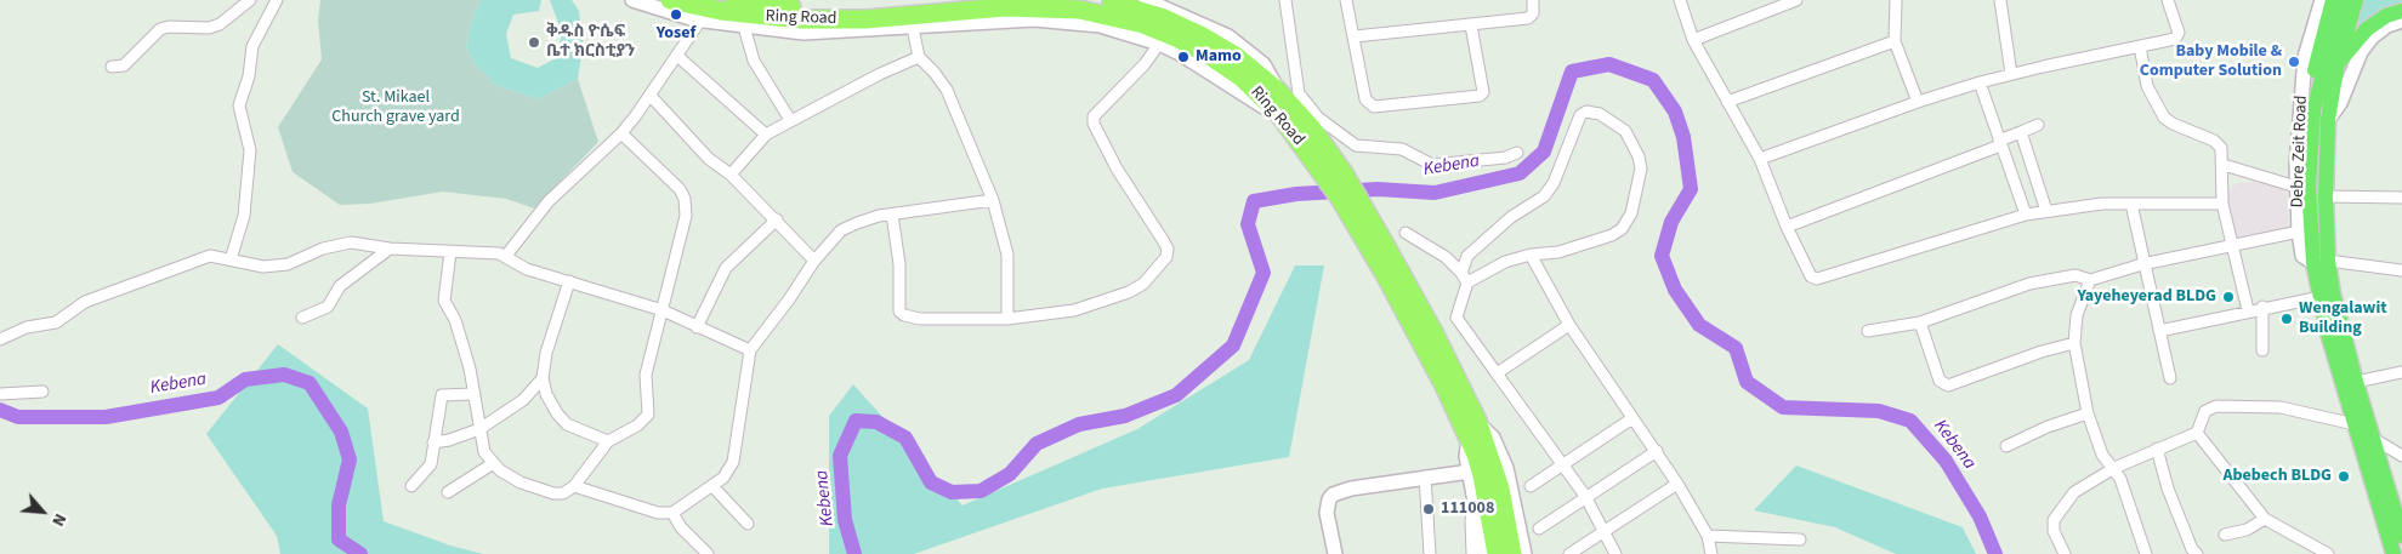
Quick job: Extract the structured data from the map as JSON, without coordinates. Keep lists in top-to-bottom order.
{
  "streets": {
    "highway": ["Ring Road"],
    "street": ["Debre Zeit Road"]
  },
  "water": ["Kebena"],
  "parks": ["St. Mikael Church grave yard"],
  "places": [
    "Yosef",
    "ቅዱስ ዮሴፍ ቤተ ክርስቲያን",
    "Mamo",
    "Baby Mobile & Computer Solution",
    "Yayeheyerad BLDG",
    "Wengalawit Building",
    "Abebech BLDG",
    "111008"
  ],
  "north": "bottom right"
}
